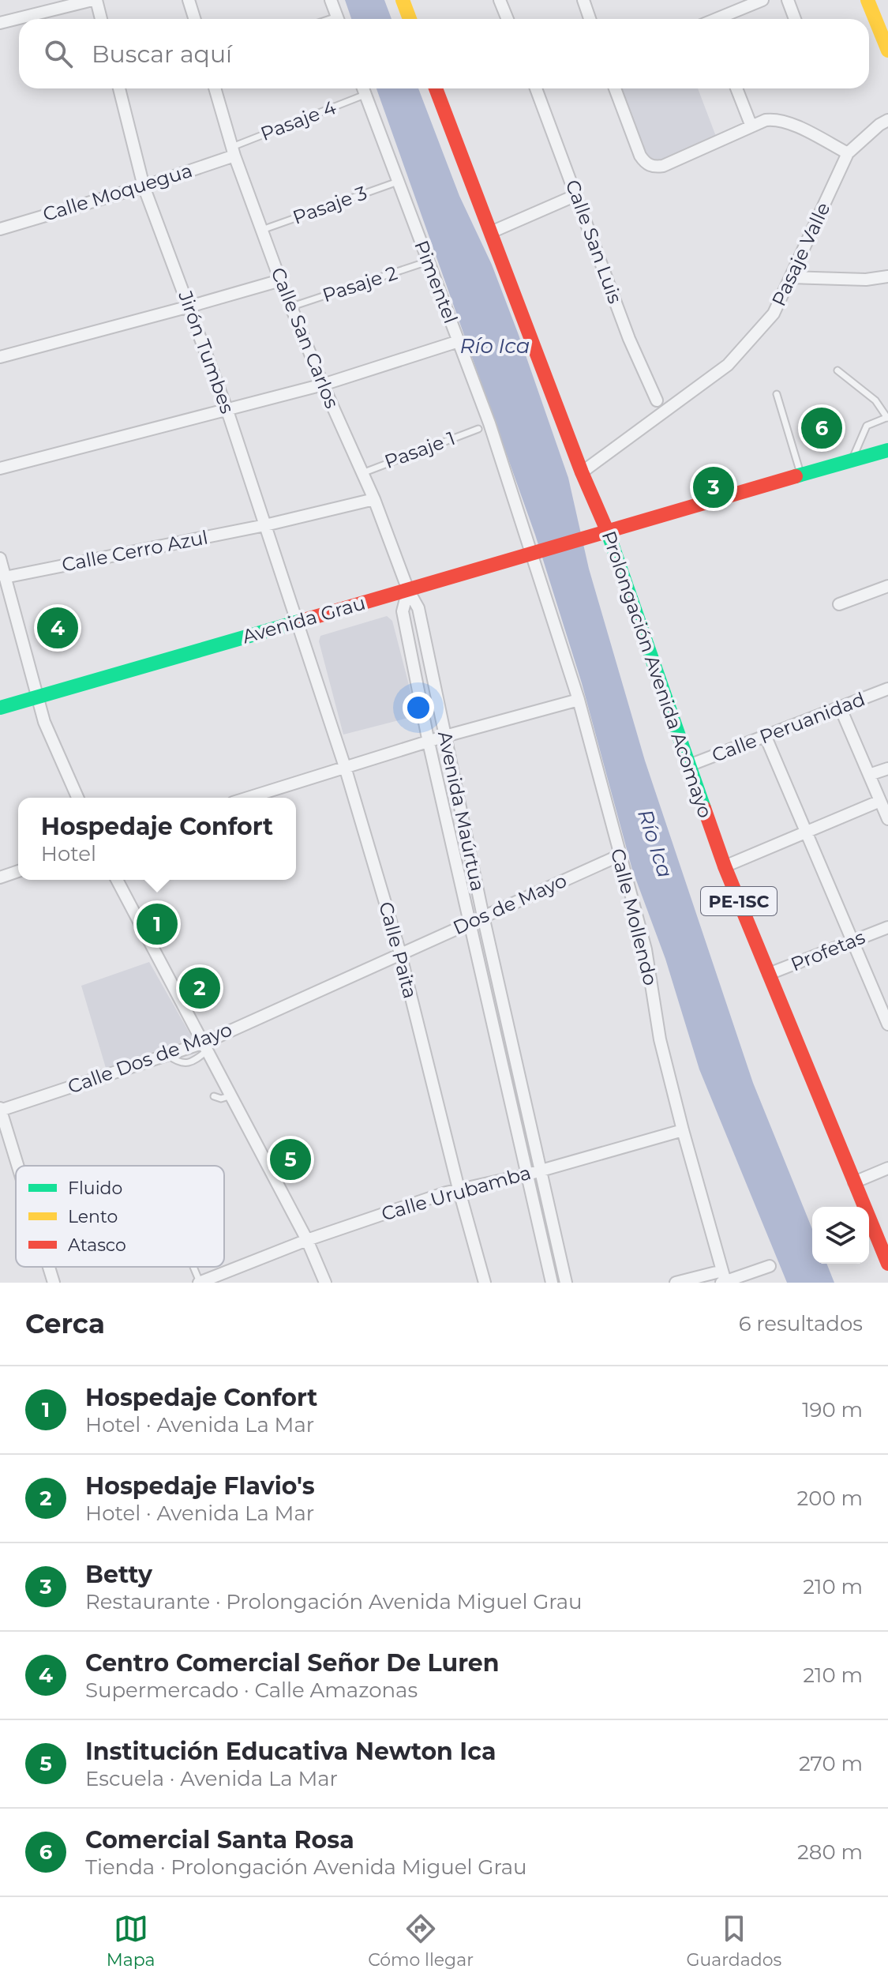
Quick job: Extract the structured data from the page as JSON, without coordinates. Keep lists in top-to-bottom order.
{
  "streets": {
    "main road": ["Avenida Grau", "Prolongación Avenida Acomayo", "PE-1SC"],
    "street": [
      "Calle Moquegua",
      "Calle San Luis",
      "Pasaje Valle",
      "Pimentel",
      "Calle San Carlos",
      "Jirón Tumbes",
      "Calle Cerro Azul",
      "Calle Peruanidad",
      "Avenida Maúrtua",
      "Dos de Mayo",
      "Calle Mollendo",
      "Calle Paita",
      "Profetas",
      "Calle Dos de Mayo",
      "Calle Urubamba"
    ],
    "lane": [
      "Pasaje 4",
      "Pasaje 3",
      "Pasaje 2",
      "Pasaje 1"
    ]
  },
  "crossings": [
    ["Pasaje 4", "Calle Moquegua"],
    ["Pasaje 4", "Pimentel"],
    ["Pasaje 4", "Calle San Carlos"],
    ["Calle Moquegua", "Calle San Carlos"],
    ["Calle Moquegua", "Jirón Tumbes"],
    ["Pasaje 3", "Pimentel"],
    ["Pasaje 3", "Calle San Carlos"],
    ["Pasaje Valle", "Prolongación Avenida Acomayo"],
    ["Pimentel", "Pasaje 2"],
    ["Pimentel", "Avenida Grau"],
    ["Pimentel", "Calle Mollendo"],
    ["Pasaje 2", "Calle San Carlos"],
    ["Calle San Carlos", "Pasaje 1"],
    ["Calle San Carlos", "Calle Cerro Azul"],
    ["Calle San Carlos", "Avenida Grau"],
    ["Calle San Carlos", "Avenida Maúrtua"],
    ["Jirón Tumbes", "Calle Cerro Azul"],
    ["Jirón Tumbes", "Avenida Grau"],
    ["Jirón Tumbes", "Calle Paita"],
    ["Avenida Grau", "Prolongación Avenida Acomayo"],
    ["Avenida Grau", "Avenida Maúrtua"],
    ["Avenida Grau", "Calle Mollendo"],
    ["Avenida Grau", "Calle Paita"],
    ["Prolongación Avenida Acomayo", "Calle Peruanidad"],
    ["Prolongación Avenida Acomayo", "Profetas"],
    ["Avenida Maúrtua", "Dos de Mayo"],
    ["Avenida Maúrtua", "Calle Urubamba"],
    ["Dos de Mayo", "Calle Mollendo"],
    ["Dos de Mayo", "Calle Paita"],
    ["Dos de Mayo", "Calle Dos de Mayo"],
    ["Calle Mollendo", "Calle Urubamba"],
    ["Calle Paita", "Calle Dos de Mayo"],
    ["Calle Paita", "Calle Urubamba"]
  ],
  "water": ["Río Ica"],
  "legend": ["Fluido", "Lento", "Atasco"],
  "page": {
    "search": "Buscar aquí",
    "pins": [
      "6",
      "3",
      "4",
      "1",
      "2",
      "5"
    ],
    "popup": ["Hospedaje Confort", "Hotel"],
    "heading": ["Cerca", "6 resultados"],
    "list": [
      {
        "mark": "1",
        "name": "Hospedaje Confort",
        "note": "Hotel · Avenida La Mar",
        "value": "190 m"
      },
      {
        "mark": "2",
        "name": "Hospedaje Flavio's",
        "note": "Hotel · Avenida La Mar",
        "value": "200 m"
      },
      {
        "mark": "3",
        "name": "Betty",
        "note": "Restaurante · Prolongación Avenida Miguel Grau",
        "value": "210 m"
      },
      {
        "mark": "4",
        "name": "Centro Comercial Señor De Luren",
        "note": "Supermercado · Calle Amazonas",
        "value": "210 m"
      },
      {
        "mark": "5",
        "name": "Institución Educativa Newton Ica",
        "note": "Escuela · Avenida La Mar",
        "value": "270 m"
      },
      {
        "mark": "6",
        "name": "Comercial Santa Rosa",
        "note": "Tienda · Prolongación Avenida Miguel Grau",
        "value": "280 m"
      }
    ],
    "nav": ["Mapa", "Cómo llegar", "Guardados"]
  }
}
